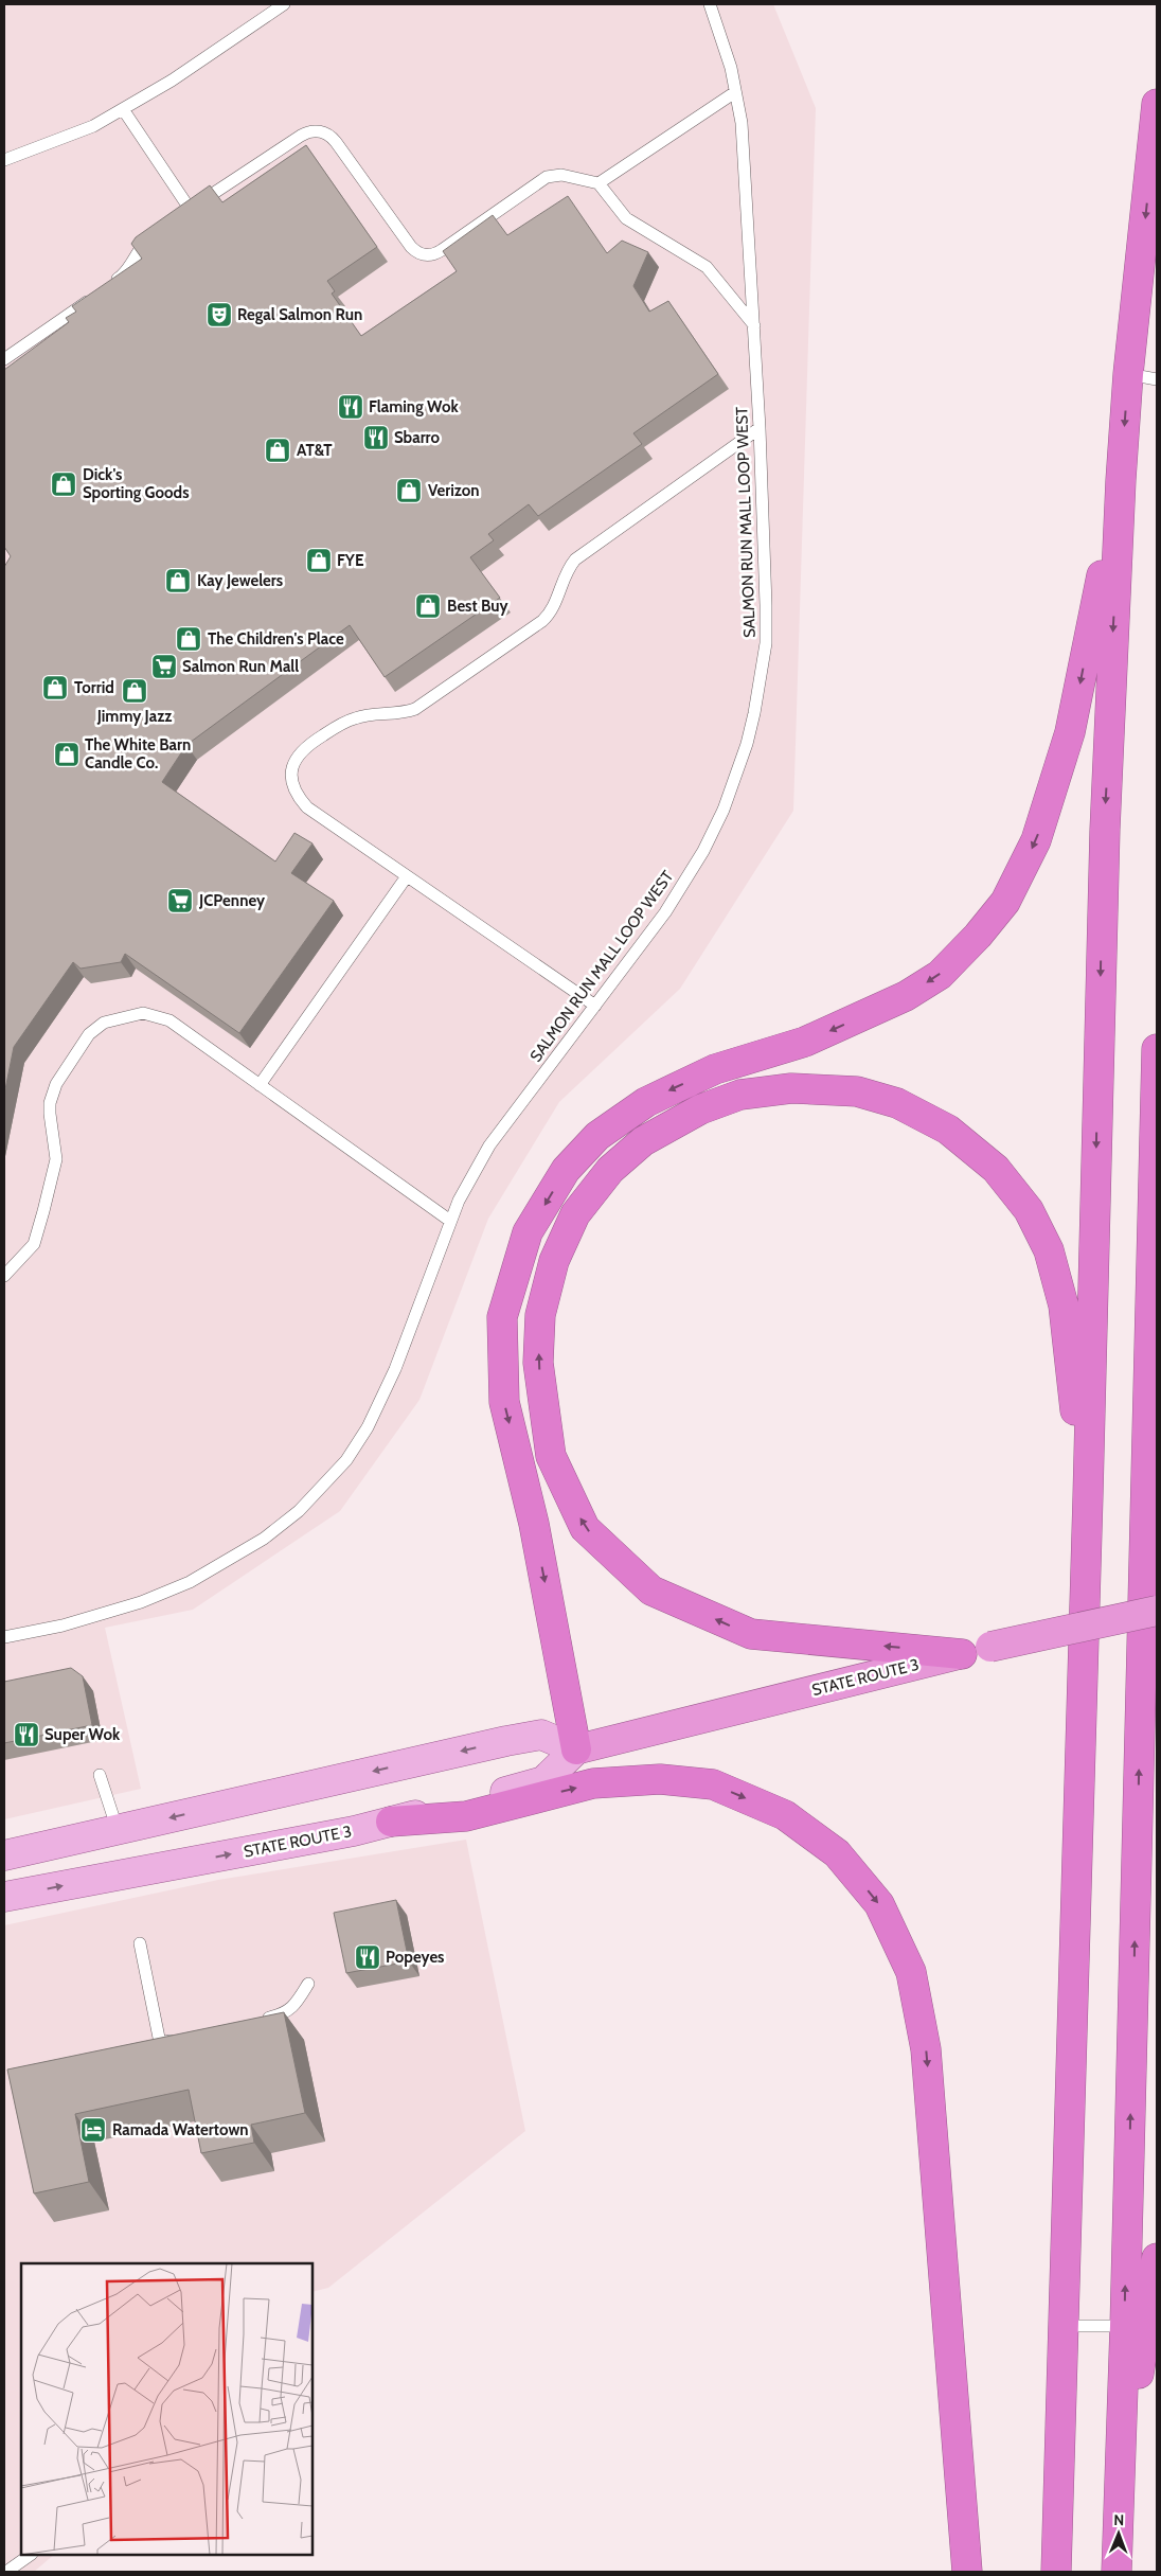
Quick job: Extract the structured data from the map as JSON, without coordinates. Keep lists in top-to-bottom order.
{
  "streets": {
    "highway": ["STATE ROUTE 3"],
    "lane": ["SALMON RUN MALL LOOP WEST"]
  },
  "places": {
    "theatre": ["Regal Salmon Run"],
    "restaurant": [
      "Flaming Wok",
      "Sbarro",
      "Super Wok",
      "Popeyes"
    ],
    "shop": [
      "AT&T",
      "Dick's Sporting Goods",
      "Verizon",
      "FYE",
      "Kay Jewelers",
      "Best Buy",
      "The Children's Place",
      "Torrid",
      "Jimmy Jazz",
      "The White Barn Candle Co."
    ],
    "supermarket": ["Salmon Run Mall", "JCPenney"],
    "hotel": ["Ramada Watertown"]
  },
  "north": "top"
}
